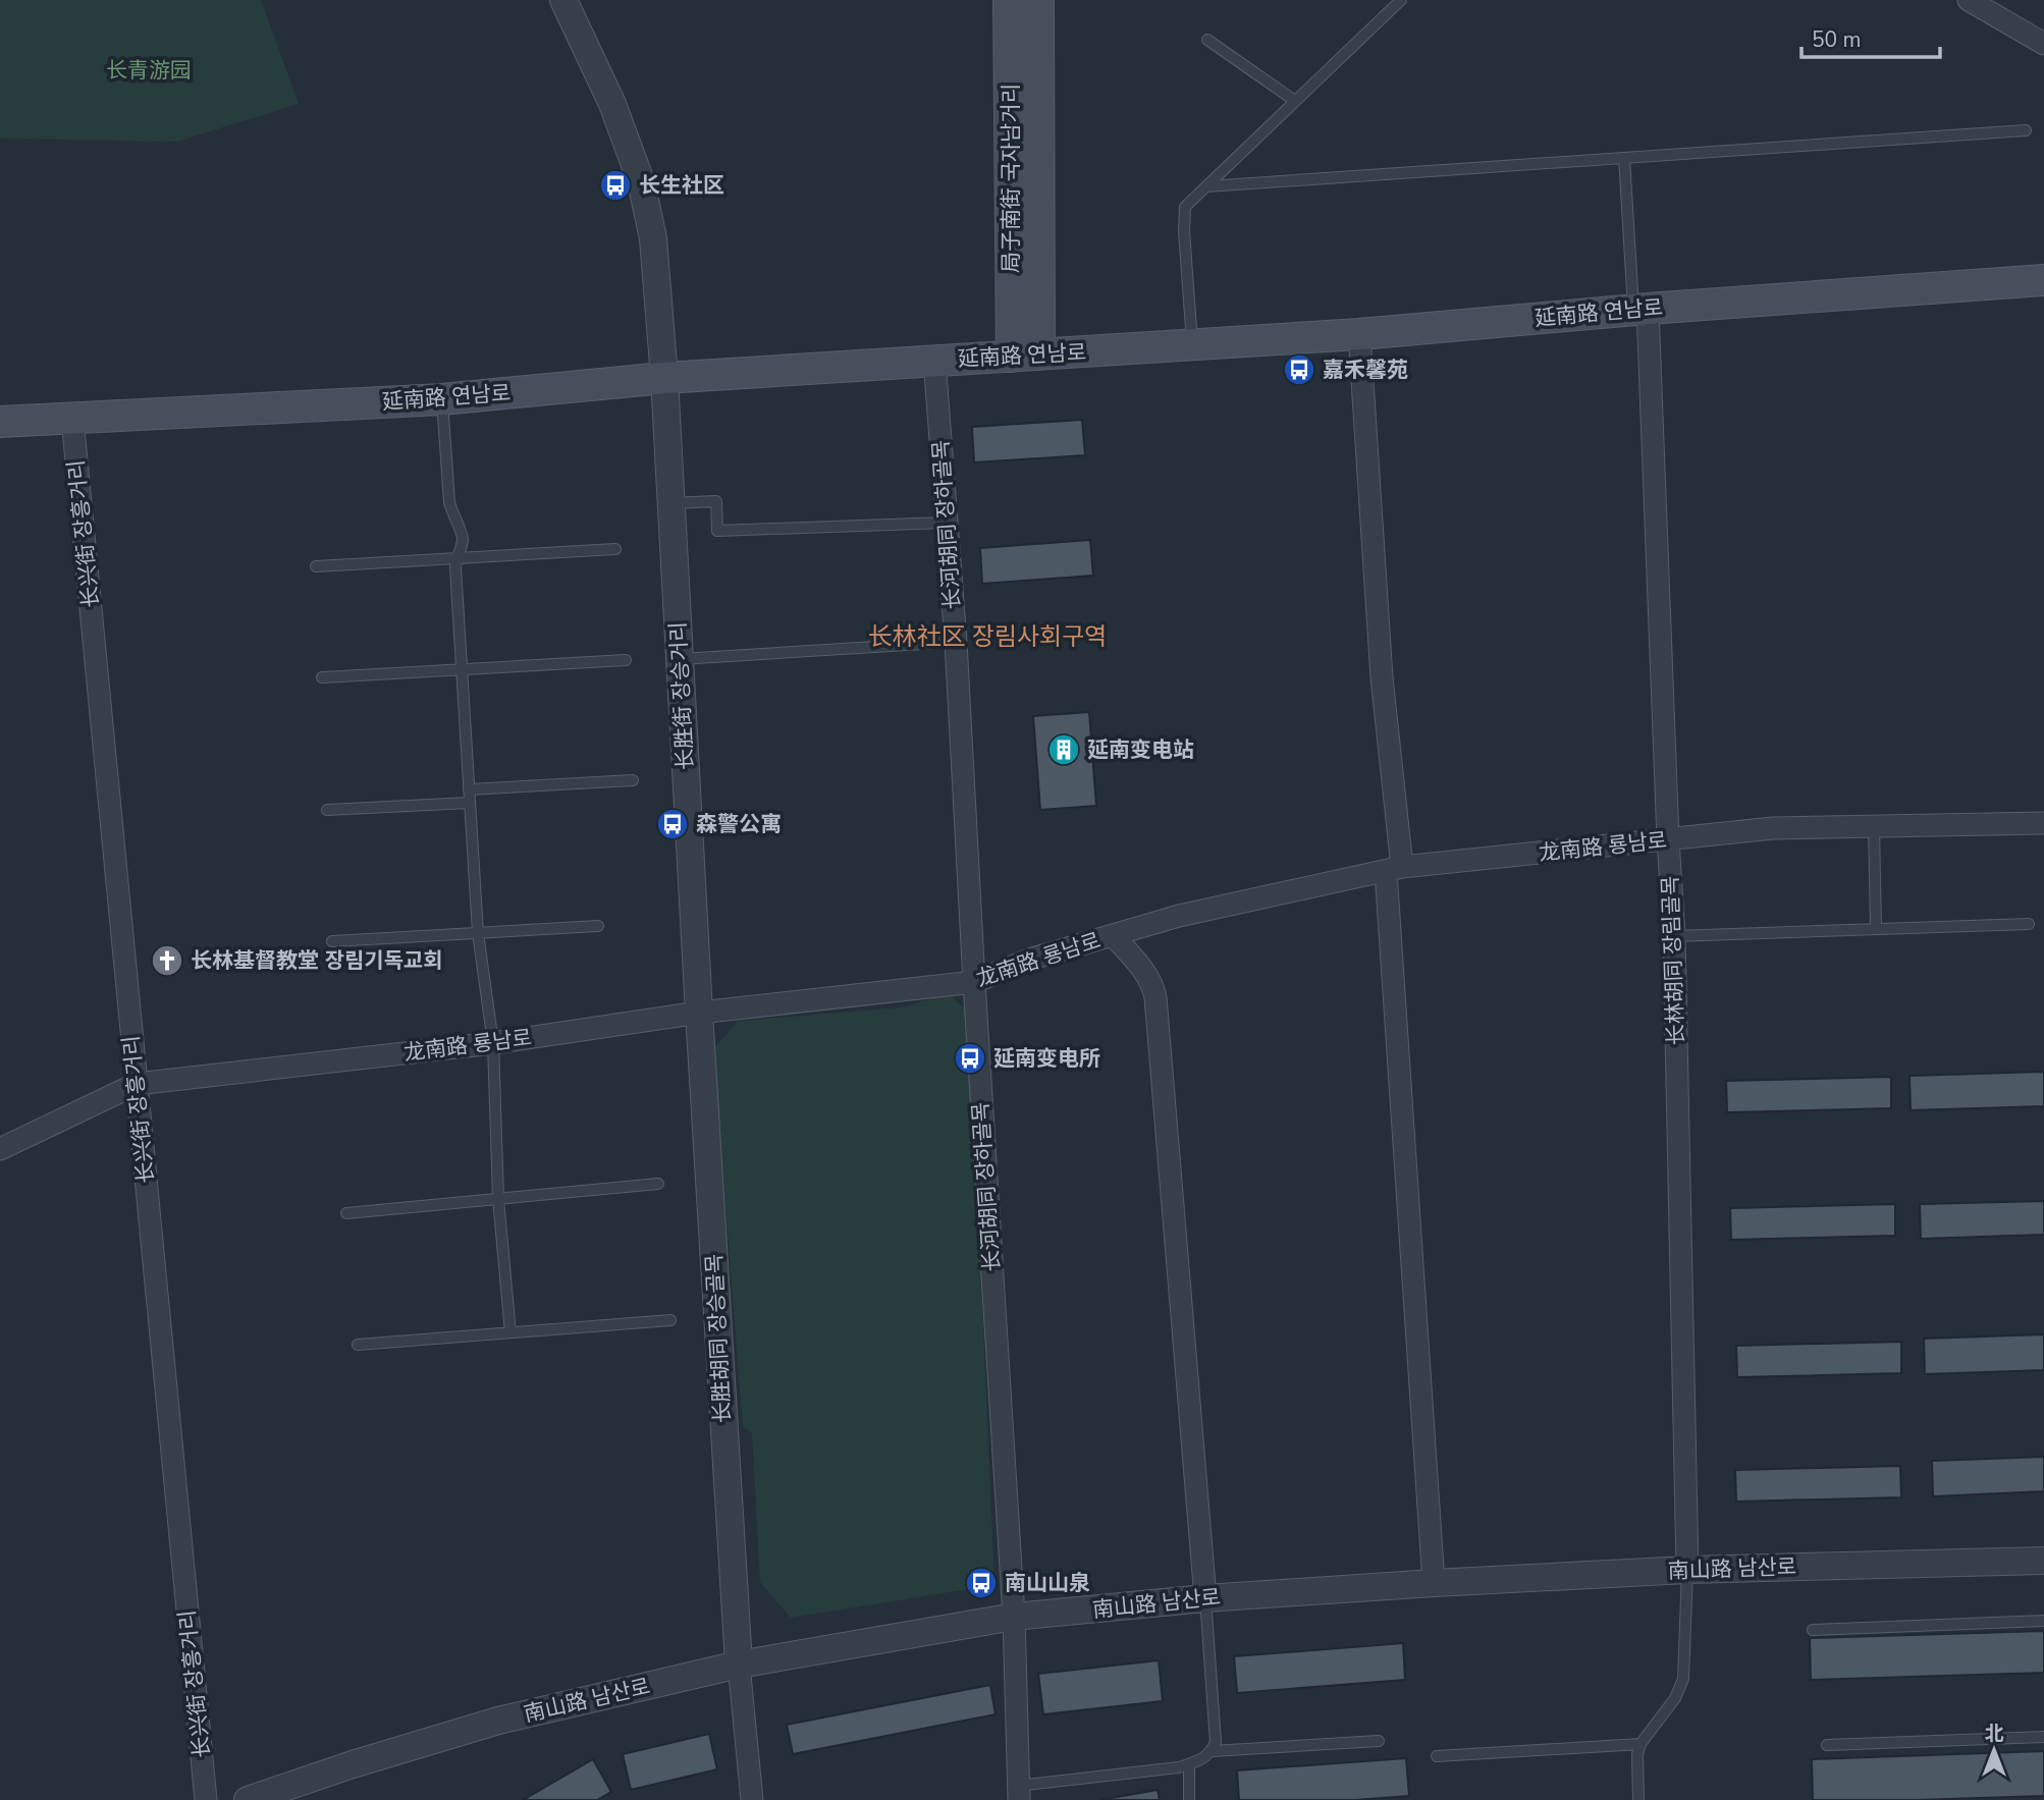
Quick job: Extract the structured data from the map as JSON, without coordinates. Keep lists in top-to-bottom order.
{
  "streets": {
    "main road": ["局子南街 국자남거리", "延南路 연남로"],
    "street": [
      "长河胡同 장하골목",
      "长兴街 장흥거리",
      "长胜街 장승거리",
      "龙南路 룡남로",
      "长林胡同 장림골목",
      "长胜胡同 장승골목",
      "南山路 남산로"
    ]
  },
  "crossings": [
    ["局子南街 국자남거리", "延南路 연남로"],
    ["延南路 연남로", "长河胡同 장하골목"],
    ["延南路 연남로", "长兴街 장흥거리"],
    ["延南路 연남로", "长胜街 장승거리"],
    ["延南路 연남로", "长林胡同 장림골목"],
    ["长河胡同 장하골목", "龙南路 룡남로"],
    ["长河胡同 장하골목", "南山路 남산로"],
    ["长兴街 장흥거리", "龙南路 룡남로"],
    ["长胜街 장승거리", "龙南路 룡남로"],
    ["长胜街 장승거리", "长胜胡同 장승골목"],
    ["龙南路 룡남로", "长林胡同 장림골목"],
    ["龙南路 룡남로", "长胜胡同 장승골목"],
    ["长林胡同 장림골목", "南山路 남산로"],
    ["长胜胡同 장승골목", "南山路 남산로"]
  ],
  "districts": ["长林社区 장림사회구역"],
  "parks": ["长青游园"],
  "places": {
    "bus stop": [
      "长生社区",
      "嘉禾馨苑",
      "森警公寓",
      "延南变电所",
      "南山山泉"
    ],
    "building": ["延南变电站"],
    "church": ["长林基督教堂 장림기독교회"]
  },
  "scale_bar": "50 m",
  "north": "top"
}
